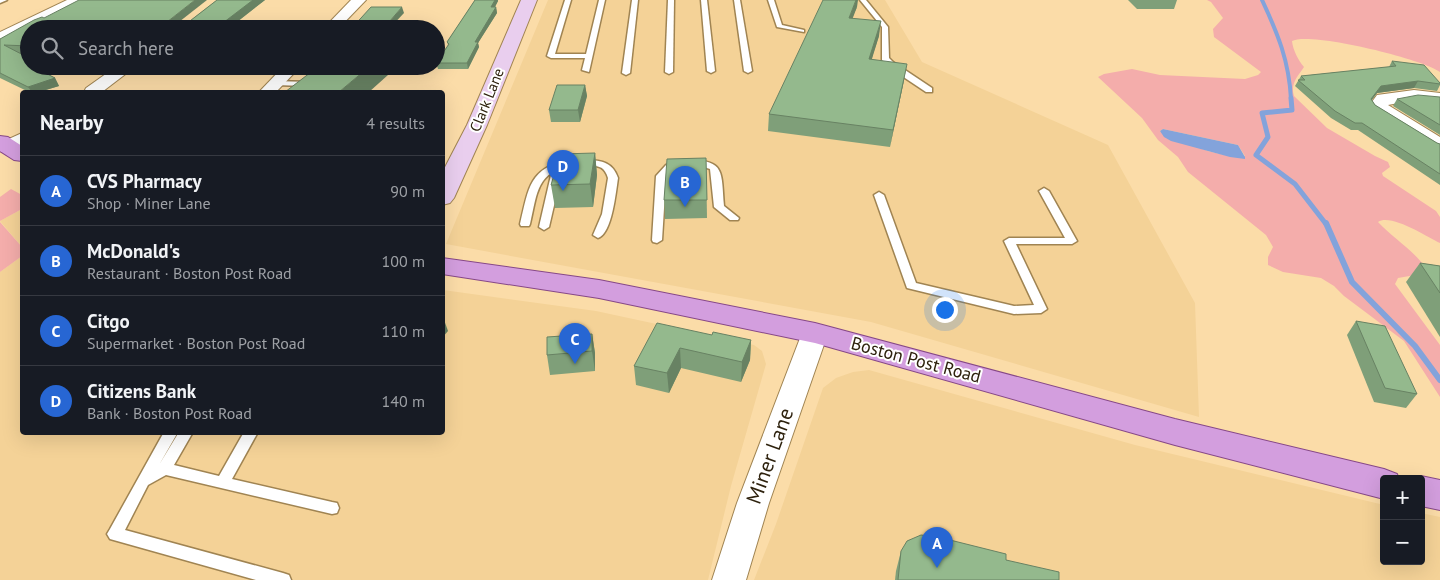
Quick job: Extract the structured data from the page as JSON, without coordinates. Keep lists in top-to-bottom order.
{
  "streets": {
    "main road": ["Clark Lane", "Boston Post Road"],
    "street": ["Miner Lane"]
  },
  "crossings": [
    ["Boston Post Road", "Miner Lane"]
  ],
  "page": {
    "search": "Search here",
    "heading": ["Nearby", "4 results"],
    "pins": [
      "D",
      "B",
      "C",
      "A"
    ],
    "list": [
      {
        "mark": "A",
        "name": "CVS Pharmacy",
        "note": "Shop · Miner Lane",
        "value": "90 m"
      },
      {
        "mark": "B",
        "name": "McDonald's",
        "note": "Restaurant · Boston Post Road",
        "value": "100 m"
      },
      {
        "mark": "C",
        "name": "Citgo",
        "note": "Supermarket · Boston Post Road",
        "value": "110 m"
      },
      {
        "mark": "D",
        "name": "Citizens Bank",
        "note": "Bank · Boston Post Road",
        "value": "140 m"
      }
    ],
    "map_buttons": ["+", "−"]
  }
}
